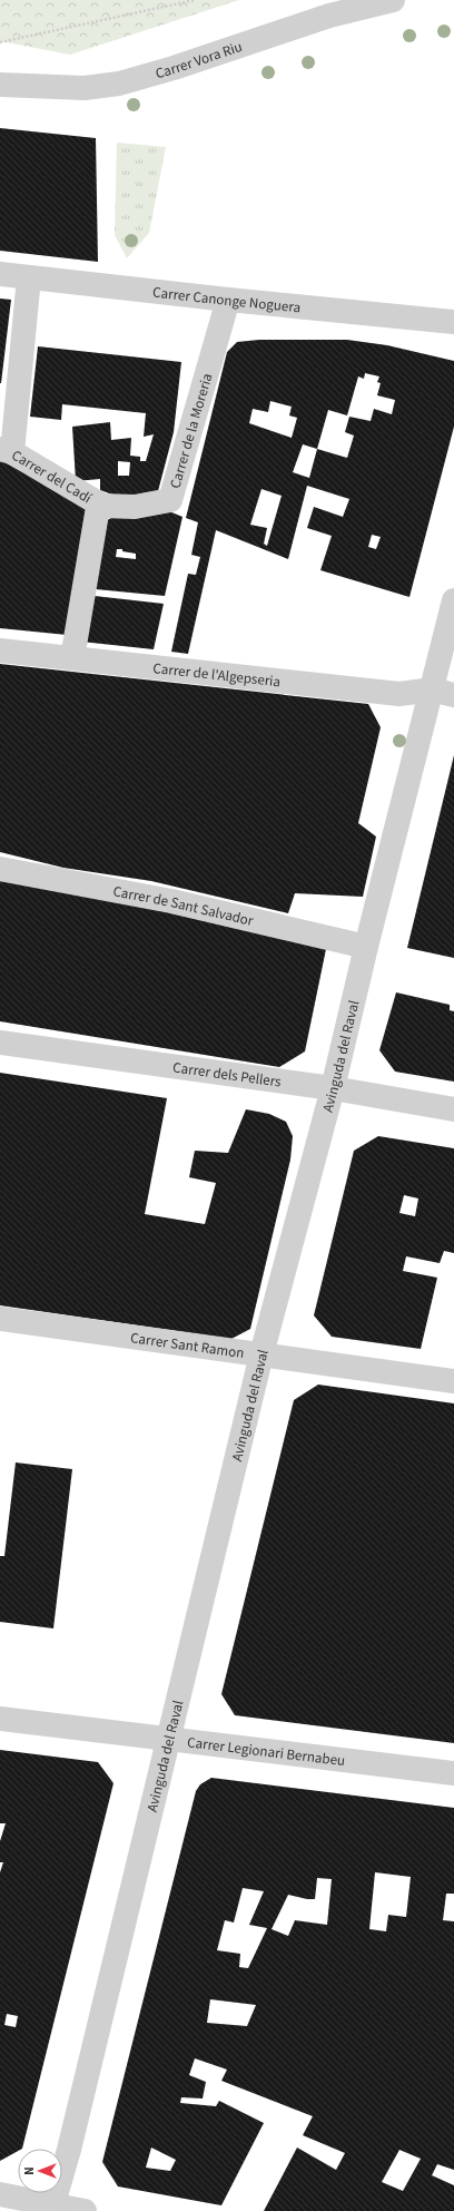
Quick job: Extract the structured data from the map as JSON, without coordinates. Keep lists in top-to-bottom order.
{
  "streets": {
    "street": [
      "Carrer Vora Riu",
      "Carrer Canonge Noguera",
      "Carrer de la Moreria",
      "Carrer del Cadí",
      "Carrer de l'Algepseria",
      "Carrer de Sant Salvador",
      "Avinguda del Raval",
      "Carrer dels Pellers",
      "Carrer Sant Ramon",
      "Carrer Legionari Bernabeu"
    ]
  },
  "crossings": [
    ["Carrer Canonge Noguera", "Carrer de la Moreria"],
    ["Carrer de la Moreria", "Carrer del Cadí"],
    ["Carrer de l'Algepseria", "Avinguda del Raval"],
    ["Carrer de Sant Salvador", "Avinguda del Raval"],
    ["Avinguda del Raval", "Carrer dels Pellers"],
    ["Avinguda del Raval", "Carrer Sant Ramon"],
    ["Avinguda del Raval", "Carrer Legionari Bernabeu"]
  ],
  "north": "left"
}
